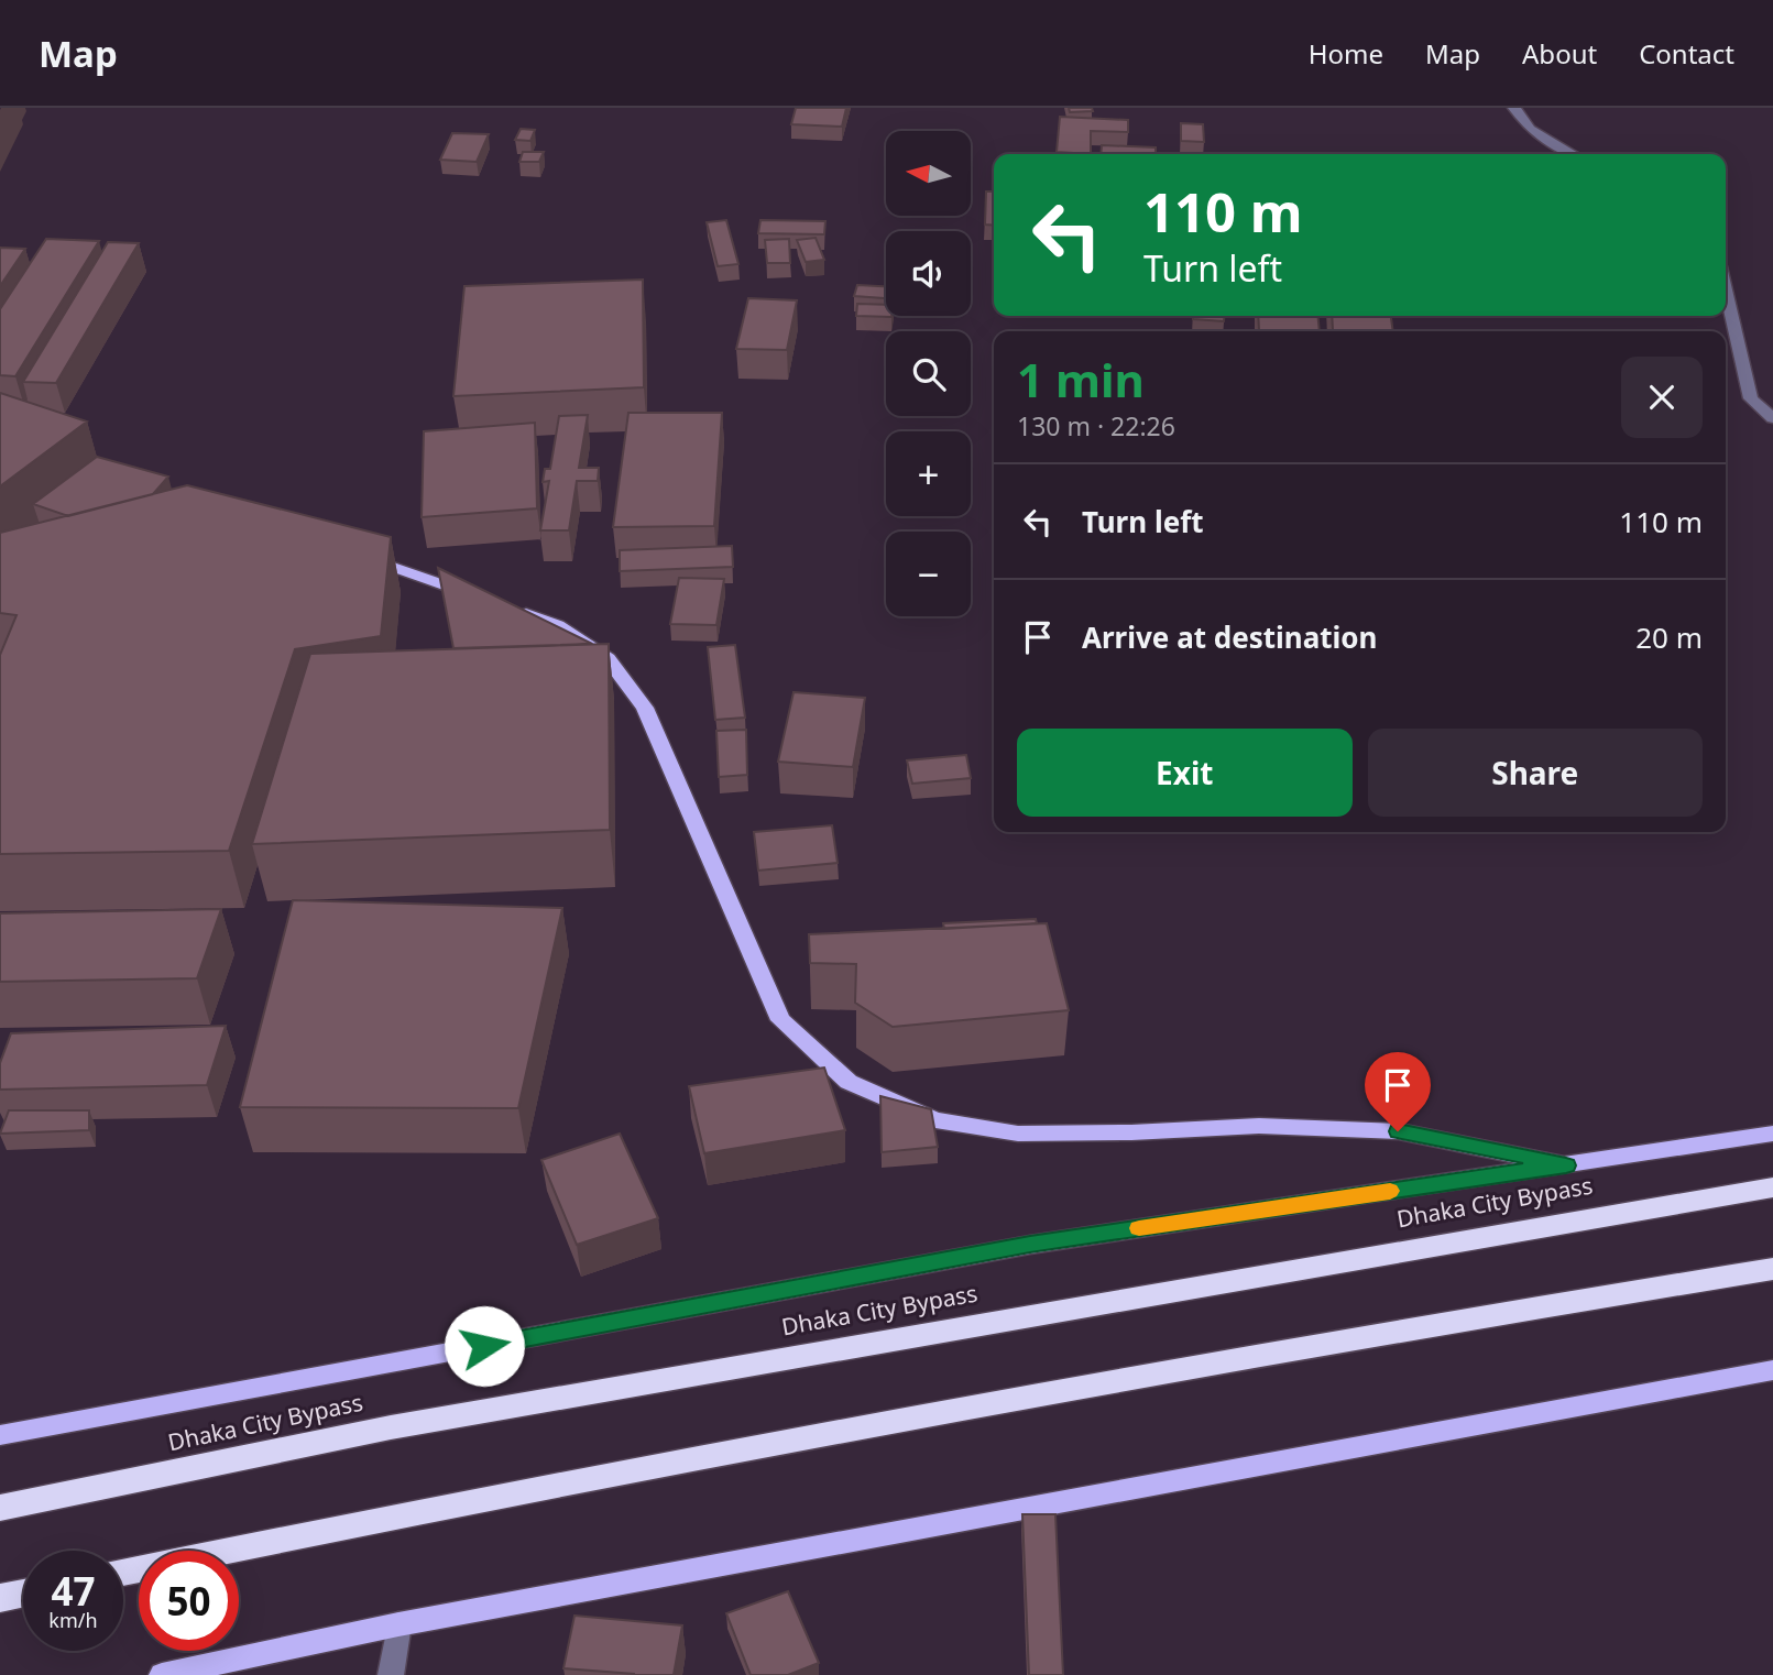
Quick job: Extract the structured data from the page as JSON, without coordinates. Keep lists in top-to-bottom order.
{
  "streets": {
    "highway": ["Dhaka City Bypass"]
  },
  "north": "left",
  "page": {
    "header": "Map",
    "nav": [
      "Home",
      "Map",
      "About",
      "Contact"
    ],
    "map_buttons": ["+", "−"],
    "turn": ["110 m", "Turn left"],
    "heading": ["1 min", "130 m · 22:26"],
    "list": [
      {
        "name": "Turn left",
        "value": "110 m"
      },
      {
        "name": "Arrive at destination",
        "value": "20 m"
      }
    ],
    "buttons": ["Exit", "Share"],
    "speed": "47 km/h",
    "limit": "50"
  }
}
